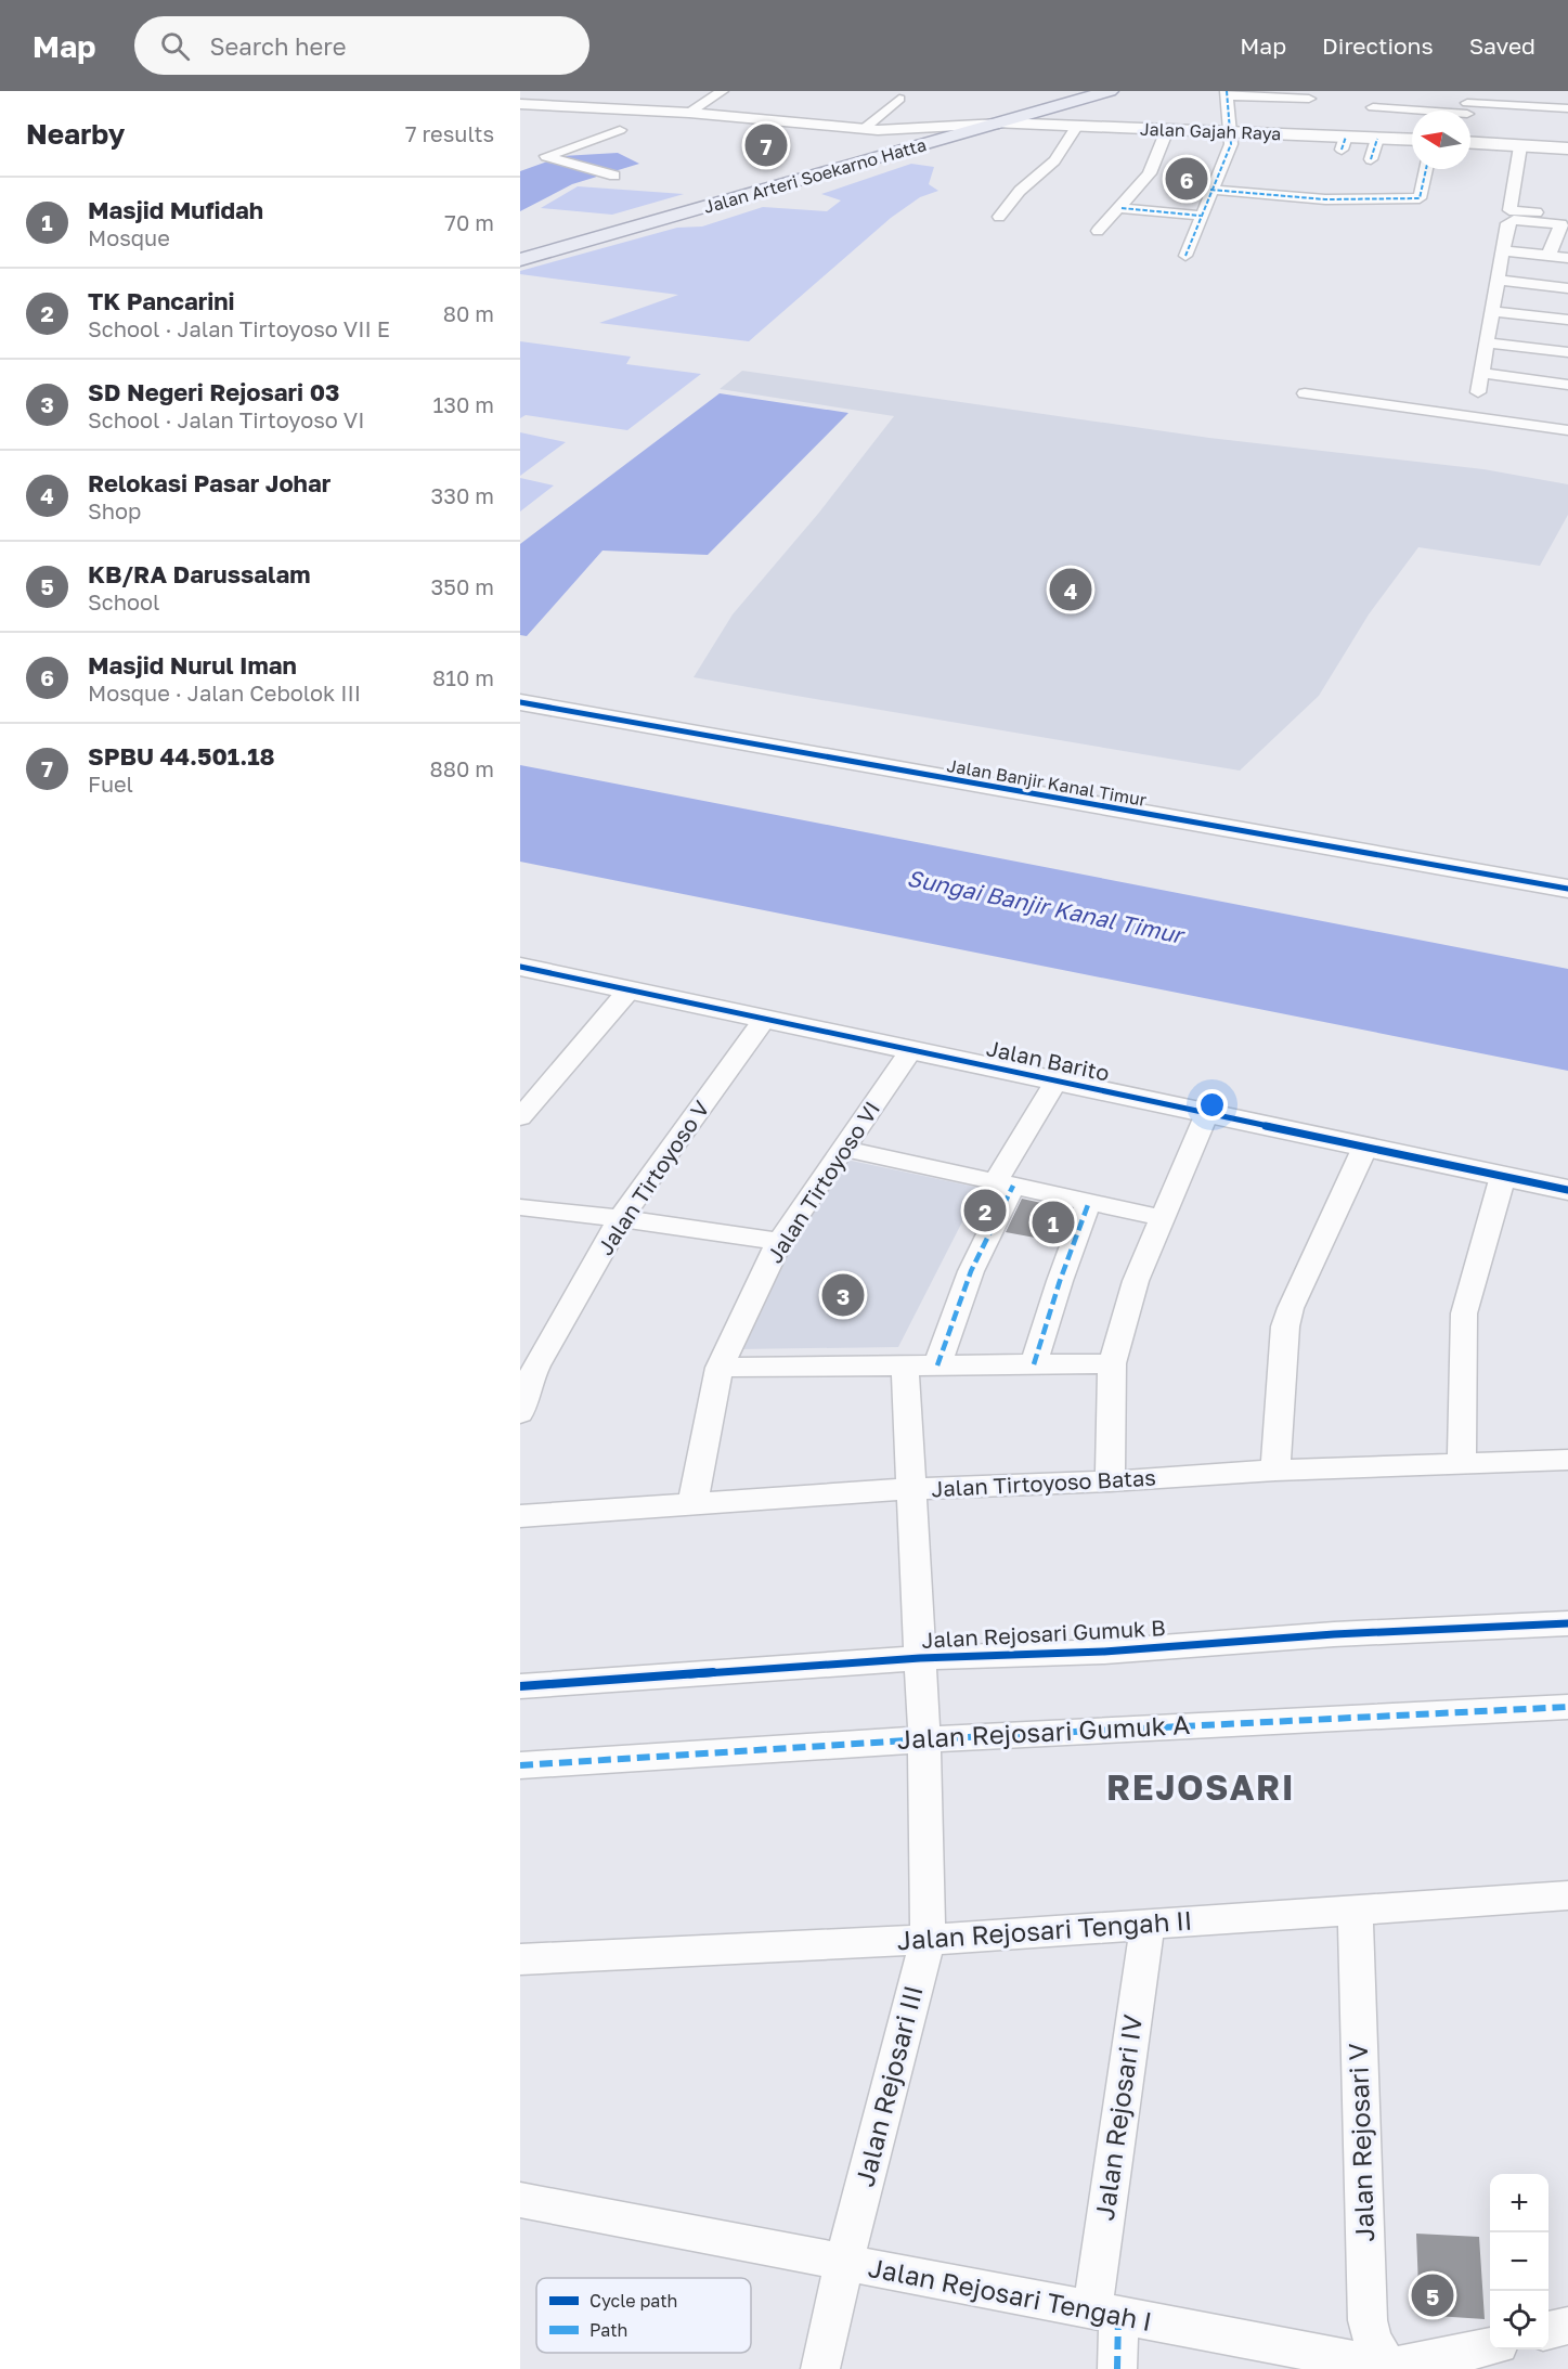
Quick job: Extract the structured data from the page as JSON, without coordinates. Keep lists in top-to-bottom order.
{
  "streets": {
    "main road": ["Jalan Gajah Raya", "Jalan Arteri Soekarno Hatta"],
    "street": [
      "Jalan Banjir Kanal Timur",
      "Jalan Barito",
      "Jalan Tirtoyoso V",
      "Jalan Tirtoyoso VI",
      "Jalan Tirtoyoso Batas",
      "Jalan Rejosari Gumuk B",
      "Jalan Rejosari Gumuk A",
      "Jalan Rejosari Tengah II",
      "Jalan Rejosari III",
      "Jalan Rejosari IV",
      "Jalan Rejosari V",
      "Jalan Rejosari Tengah I"
    ]
  },
  "crossings": [
    ["Jalan Gajah Raya", "Jalan Arteri Soekarno Hatta"],
    ["Jalan Barito", "Jalan Tirtoyoso V"],
    ["Jalan Barito", "Jalan Tirtoyoso VI"],
    ["Jalan Tirtoyoso VI", "Jalan Tirtoyoso Batas"],
    ["Jalan Tirtoyoso Batas", "Jalan Rejosari III"],
    ["Jalan Rejosari Gumuk B", "Jalan Rejosari III"],
    ["Jalan Rejosari Gumuk A", "Jalan Rejosari III"],
    ["Jalan Rejosari Tengah II", "Jalan Rejosari III"],
    ["Jalan Rejosari Tengah II", "Jalan Rejosari IV"],
    ["Jalan Rejosari Tengah II", "Jalan Rejosari V"],
    ["Jalan Rejosari III", "Jalan Rejosari Tengah I"],
    ["Jalan Rejosari IV", "Jalan Rejosari Tengah I"],
    ["Jalan Rejosari V", "Jalan Rejosari Tengah I"]
  ],
  "districts": ["REJOSARI"],
  "water": ["Sungai Banjir Kanal Timur"],
  "legend": ["Cycle path", "Path"],
  "north": "left",
  "page": {
    "header": "Map",
    "search": "Search here",
    "nav": ["Map", "Directions", "Saved"],
    "heading": ["Nearby", "7 results"],
    "pins": [
      "7",
      "6",
      "4",
      "2",
      "1",
      "3",
      "5"
    ],
    "list": [
      {
        "mark": "1",
        "name": "Masjid Mufidah",
        "note": "Mosque",
        "value": "70 m"
      },
      {
        "mark": "2",
        "name": "TK Pancarini",
        "note": "School · Jalan Tirtoyoso VII E",
        "value": "80 m"
      },
      {
        "mark": "3",
        "name": "SD Negeri Rejosari 03",
        "note": "School · Jalan Tirtoyoso VI",
        "value": "130 m"
      },
      {
        "mark": "4",
        "name": "Relokasi Pasar Johar",
        "note": "Shop",
        "value": "330 m"
      },
      {
        "mark": "5",
        "name": "KB/RA Darussalam",
        "note": "School",
        "value": "350 m"
      },
      {
        "mark": "6",
        "name": "Masjid Nurul Iman",
        "note": "Mosque · Jalan Cebolok III",
        "value": "810 m"
      },
      {
        "mark": "7",
        "name": "SPBU 44.501.18",
        "note": "Fuel",
        "value": "880 m"
      }
    ],
    "map_buttons": ["+", "−"]
  }
}
